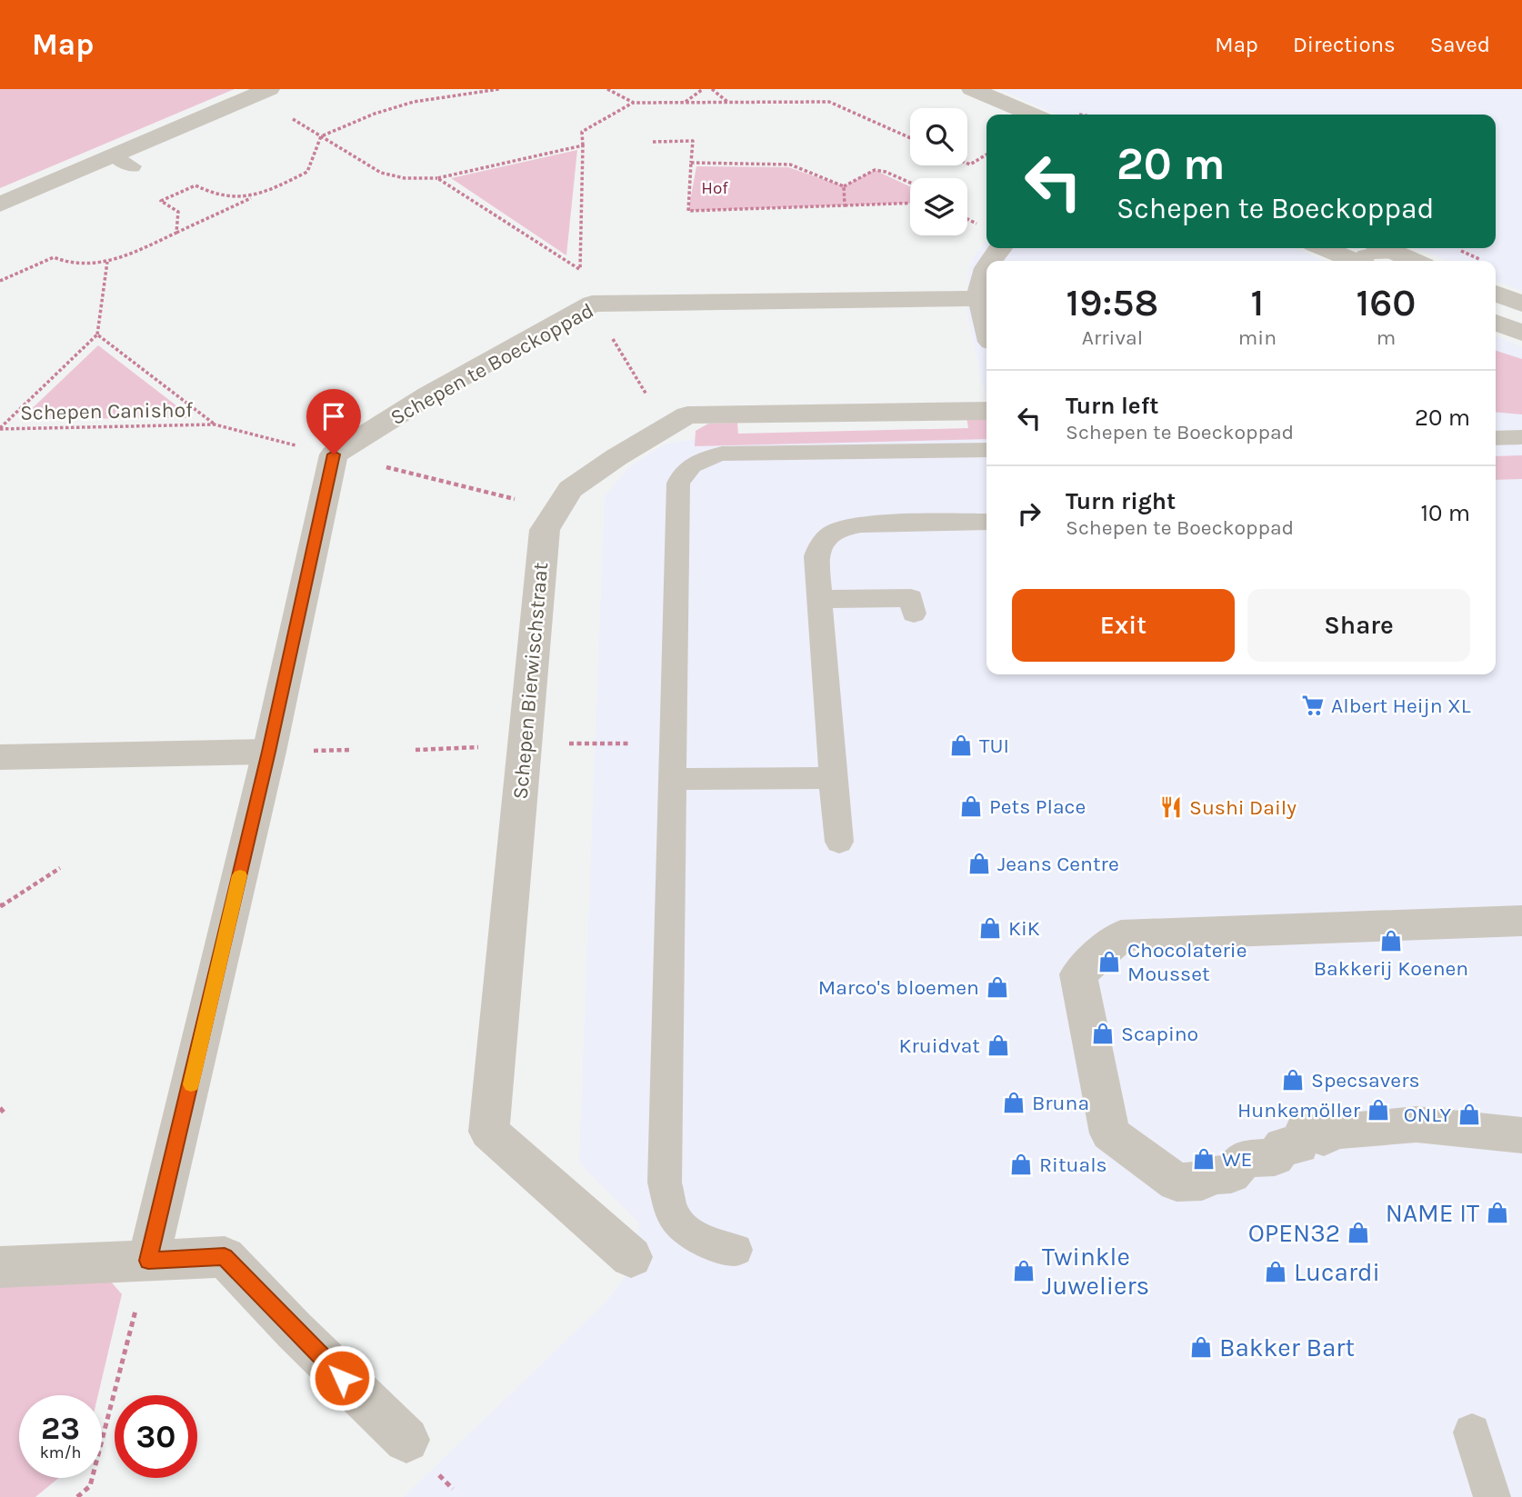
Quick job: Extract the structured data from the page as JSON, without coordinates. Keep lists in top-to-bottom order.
{
  "streets": {
    "street": ["Schepen te Boeckoppad", "Schepen Bierwischstraat"],
    "path": ["Schepen Canishof"]
  },
  "crossings": [
    ["Schepen te Boeckoppad", "Schepen Canishof"],
    ["Schepen Canishof", "Schepen Bierwischstraat"]
  ],
  "parks": ["Hof"],
  "places": {
    "supermarket": ["Albert Heijn XL"],
    "shop": [
      "TUI",
      "Pets Place",
      "Jeans Centre",
      "KiK",
      "Bakkerij Koenen",
      "Chocolaterie Mousset",
      "Marco's bloemen",
      "Scapino",
      "Kruidvat",
      "Specsavers",
      "Bruna",
      "Hunkemöller",
      "ONLY",
      "WE",
      "Rituals",
      "NAME IT",
      "OPEN32",
      "Twinkle Juweliers",
      "Lucardi",
      "Bakker Bart"
    ],
    "restaurant": ["Sushi Daily"]
  },
  "page": {
    "header": "Map",
    "nav": ["Map", "Directions", "Saved"],
    "turn": ["20 m", "Schepen te Boeckoppad"],
    "eta": [
      "19:58",
      "Arrival",
      "1",
      "min",
      "160",
      "m"
    ],
    "list": [
      {
        "name": "Turn left",
        "note": "Schepen te Boeckoppad",
        "value": "20 m"
      },
      {
        "name": "Turn right",
        "note": "Schepen te Boeckoppad",
        "value": "10 m"
      }
    ],
    "buttons": ["Exit", "Share"],
    "speed": "23 km/h",
    "limit": "30"
  }
}
